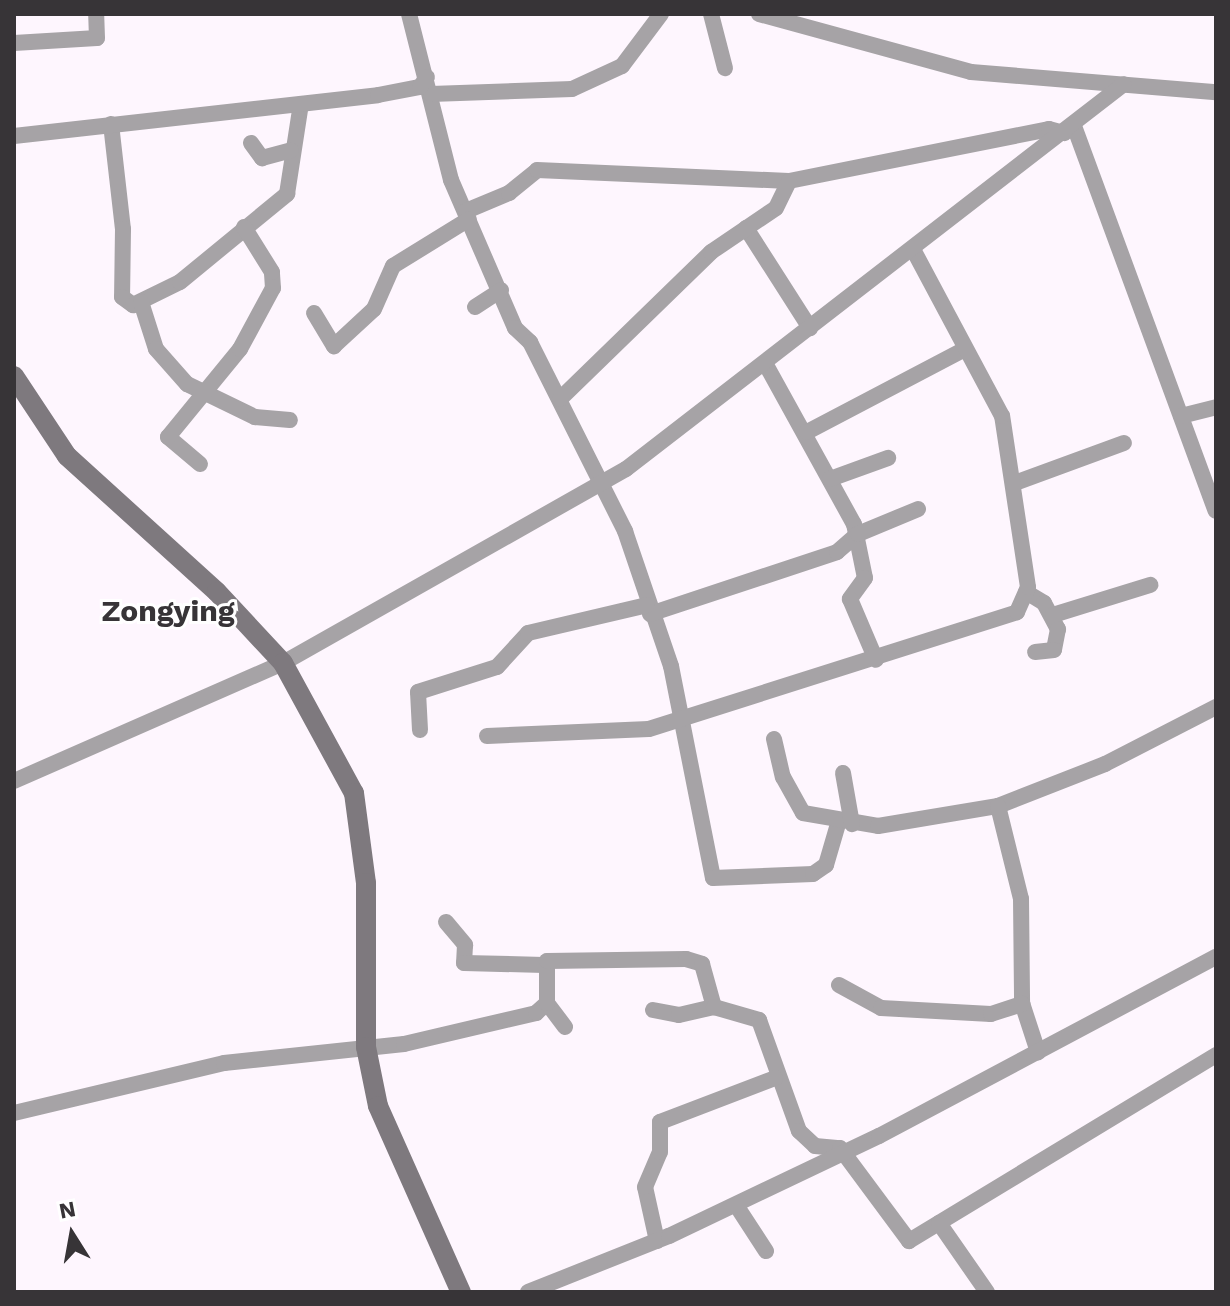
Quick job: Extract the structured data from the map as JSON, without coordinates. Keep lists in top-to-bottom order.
{
  "districts": ["Zongying"],
  "north": "top"
}
